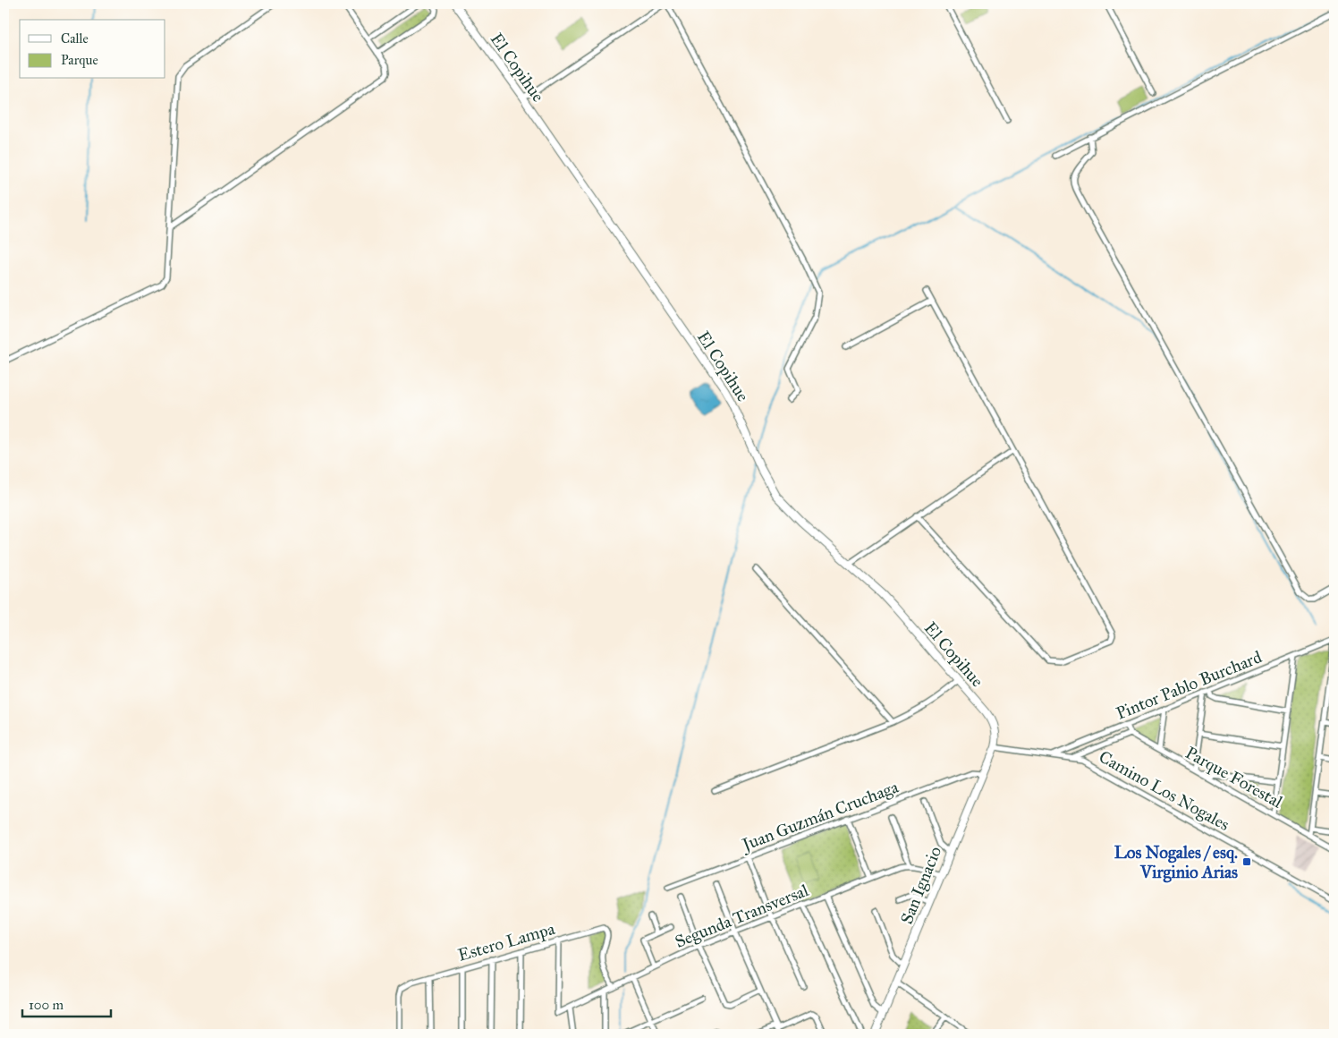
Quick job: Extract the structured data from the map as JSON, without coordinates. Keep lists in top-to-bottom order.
{
  "streets": {
    "main road": ["El Copihue", "San Ignacio"],
    "street": [
      "Pintor Pablo Burchard",
      "Parque Forestal",
      "Camino Los Nogales",
      "Juan Guzmán Cruchaga",
      "Segunda Transversal",
      "Estero Lampa"
    ]
  },
  "crossings": [
    ["El Copihue", "Camino Los Nogales"],
    ["El Copihue", "San Ignacio"],
    ["Pintor Pablo Burchard", "Parque Forestal"],
    ["Pintor Pablo Burchard", "Camino Los Nogales"],
    ["Camino Los Nogales", "San Ignacio"],
    ["Juan Guzmán Cruchaga", "San Ignacio"],
    ["San Ignacio", "Segunda Transversal"],
    ["Segunda Transversal", "Estero Lampa"]
  ],
  "places": {
    "transit": ["Los Nogales / esq. Virginio Arias"]
  },
  "legend": ["Calle", "Parque"],
  "scale_bar": "100 m"
}
